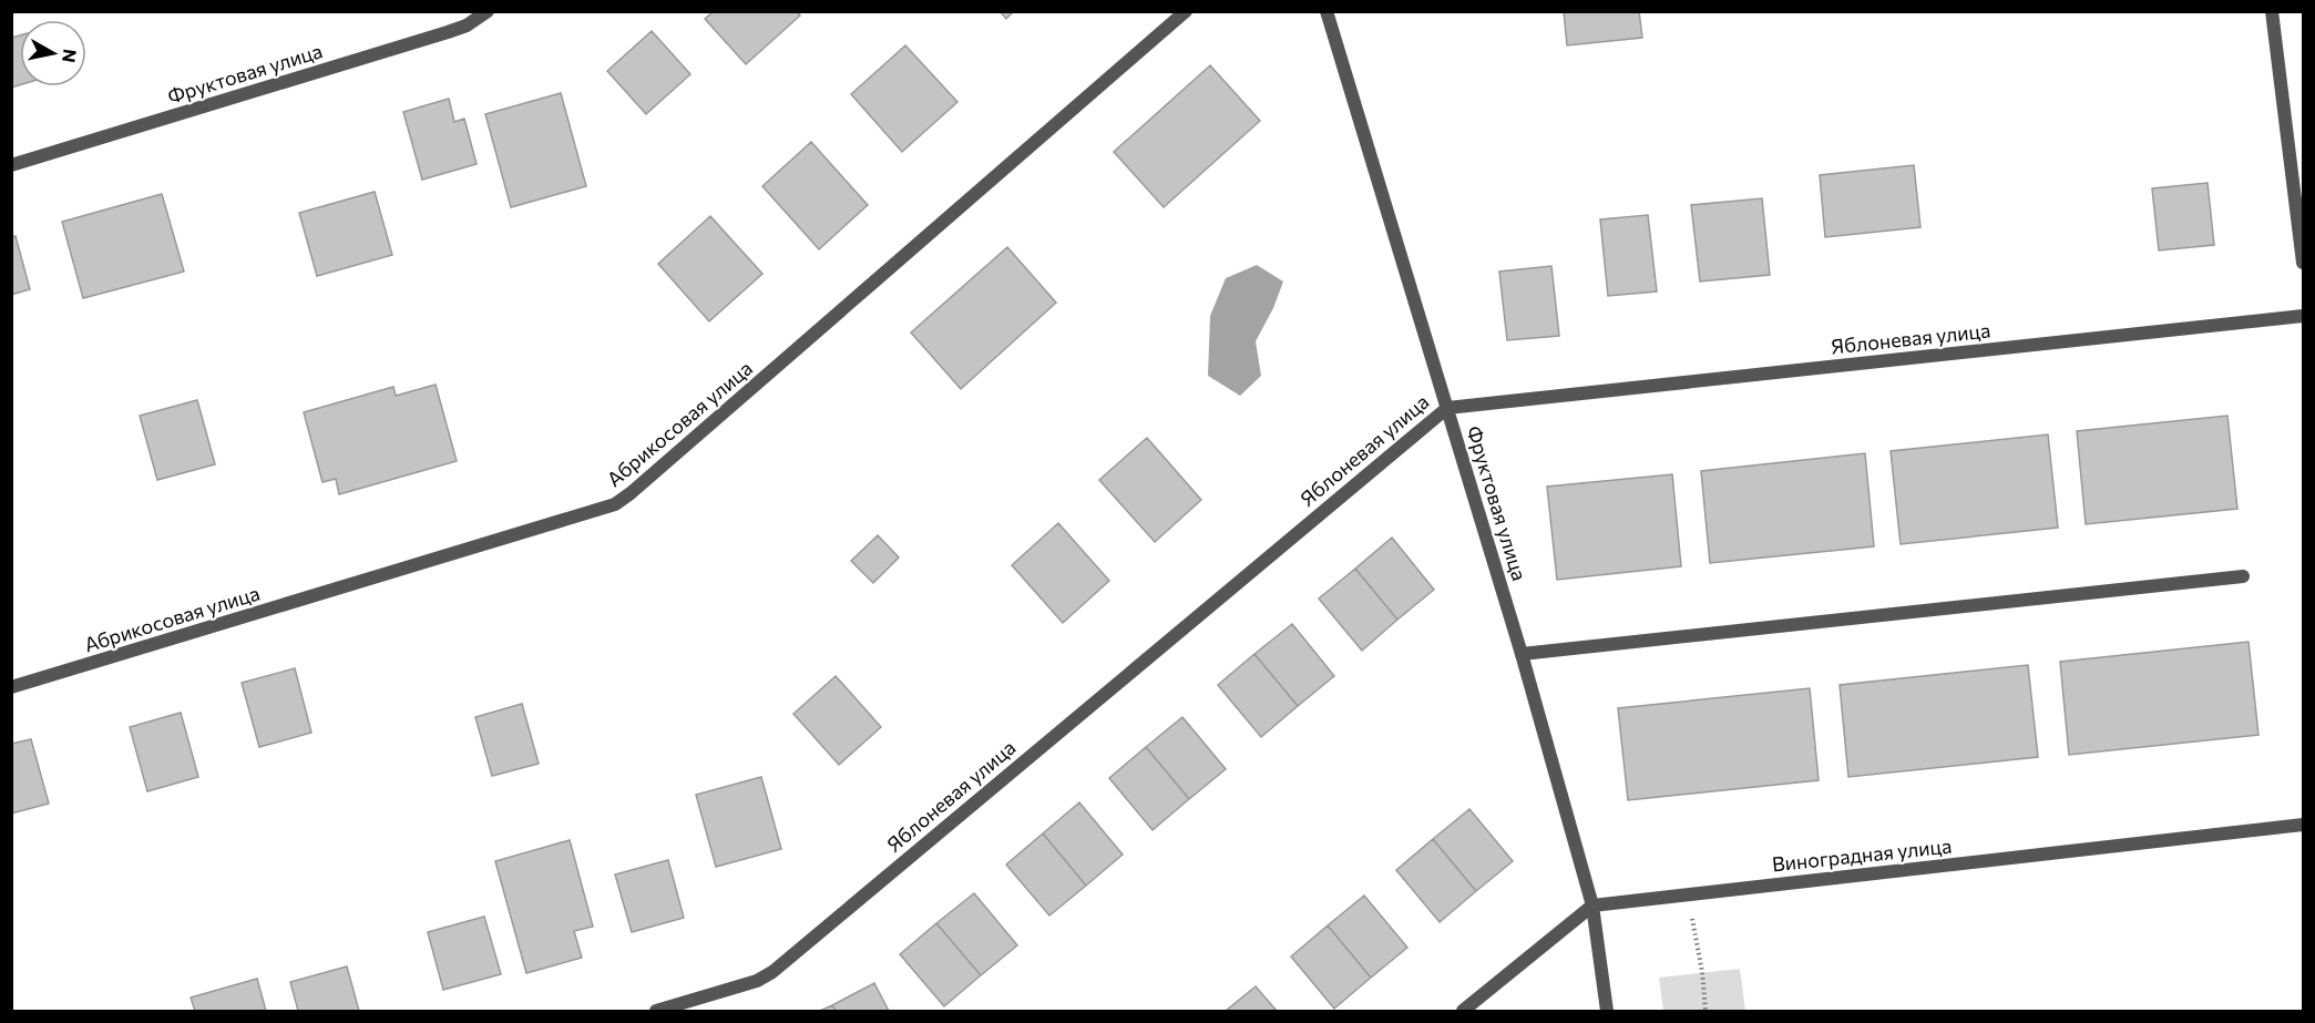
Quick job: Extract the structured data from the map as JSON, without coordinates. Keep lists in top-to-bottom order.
{
  "streets": {
    "street": [
      "Фруктовая улица",
      "Яблоневая улица",
      "Абрикосовая улица",
      "Виноградная улица"
    ]
  },
  "crossings": [
    ["Фруктовая улица", "Яблоневая улица"],
    ["Фруктовая улица", "Виноградная улица"]
  ],
  "north": "right"
}
